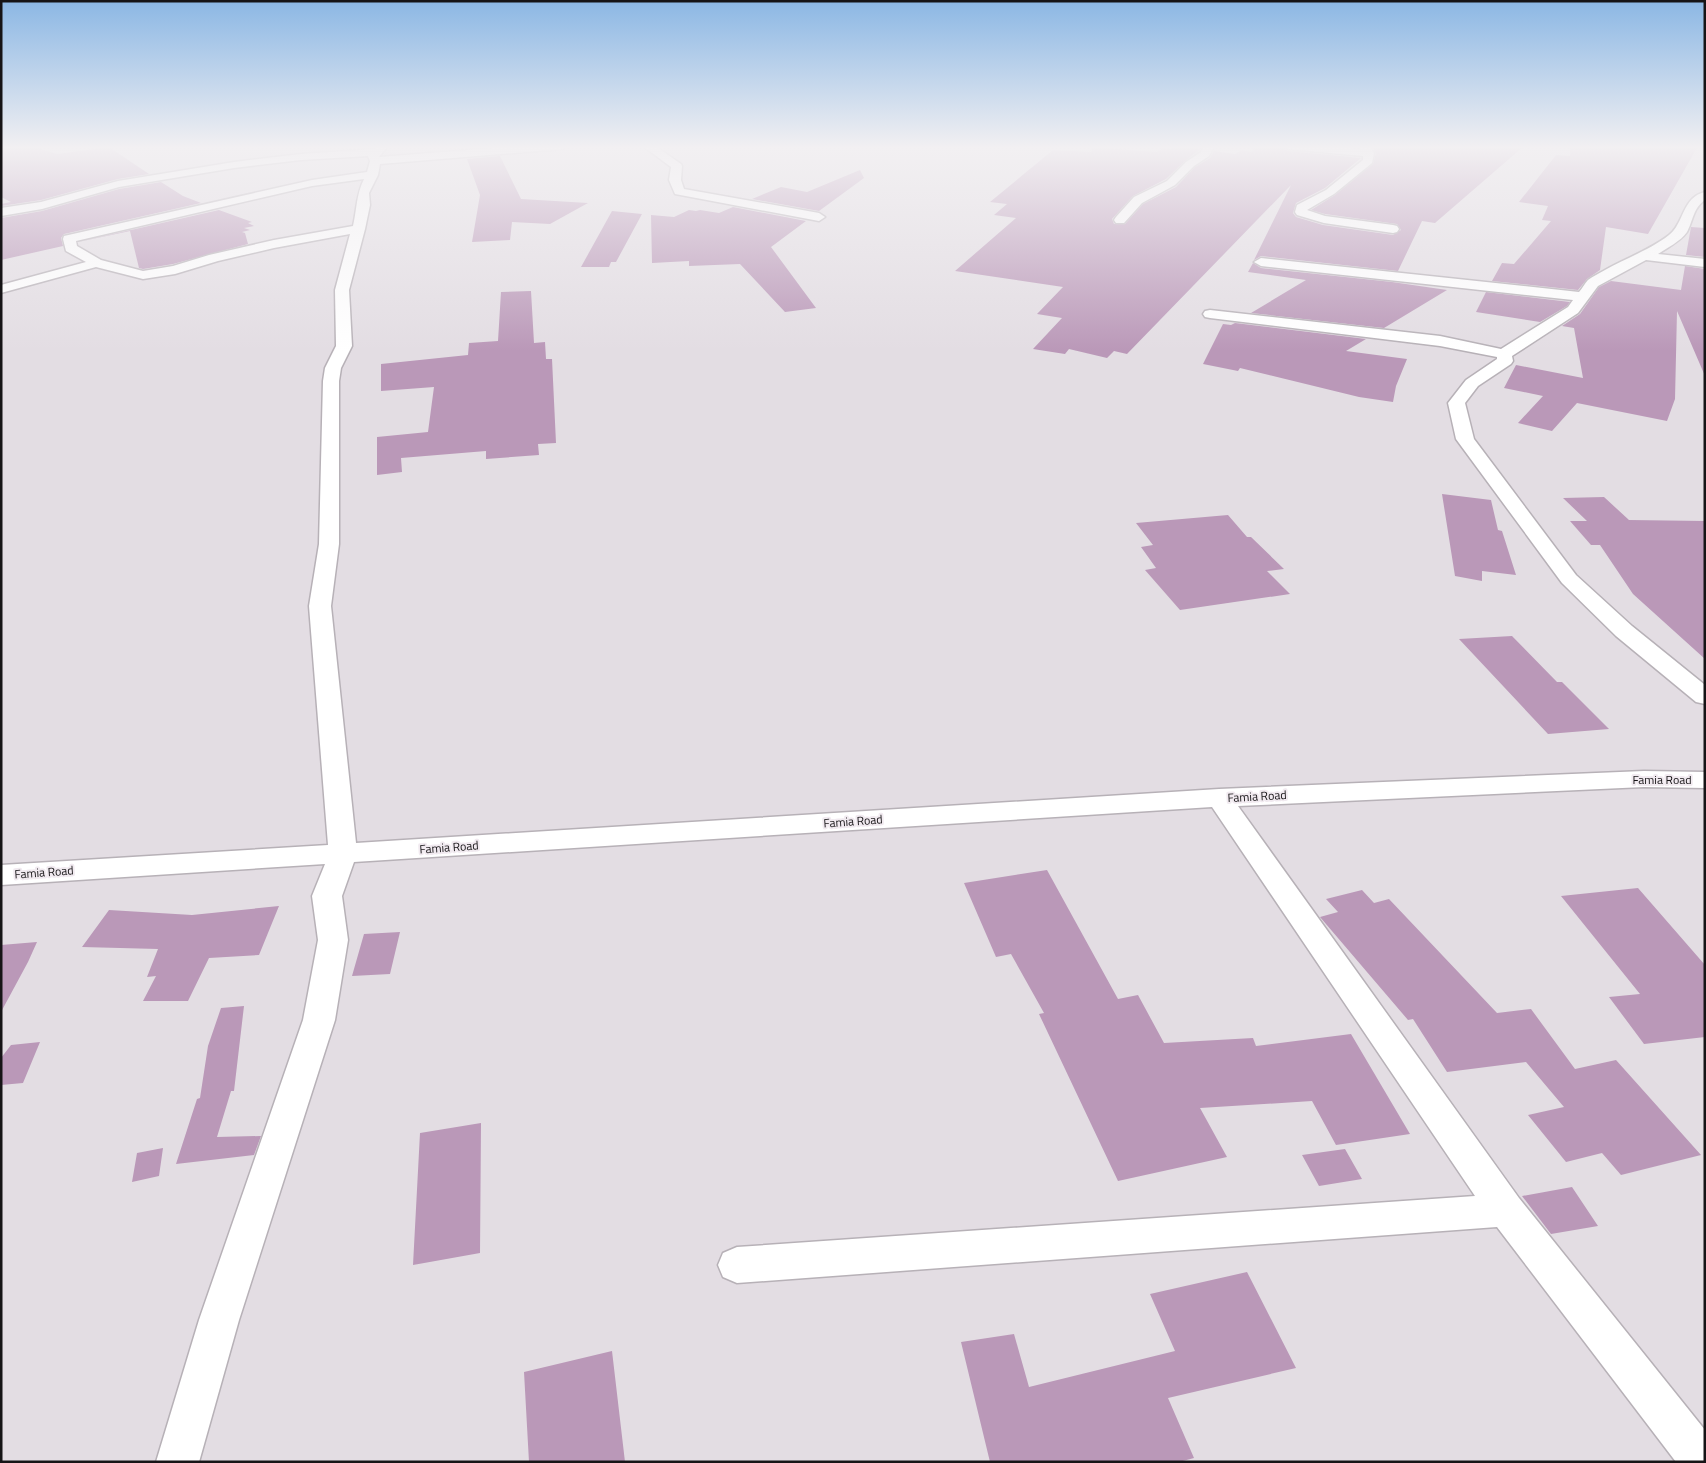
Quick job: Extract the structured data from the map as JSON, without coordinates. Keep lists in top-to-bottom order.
{
  "streets": {
    "street": ["Famia Road"]
  }
}
